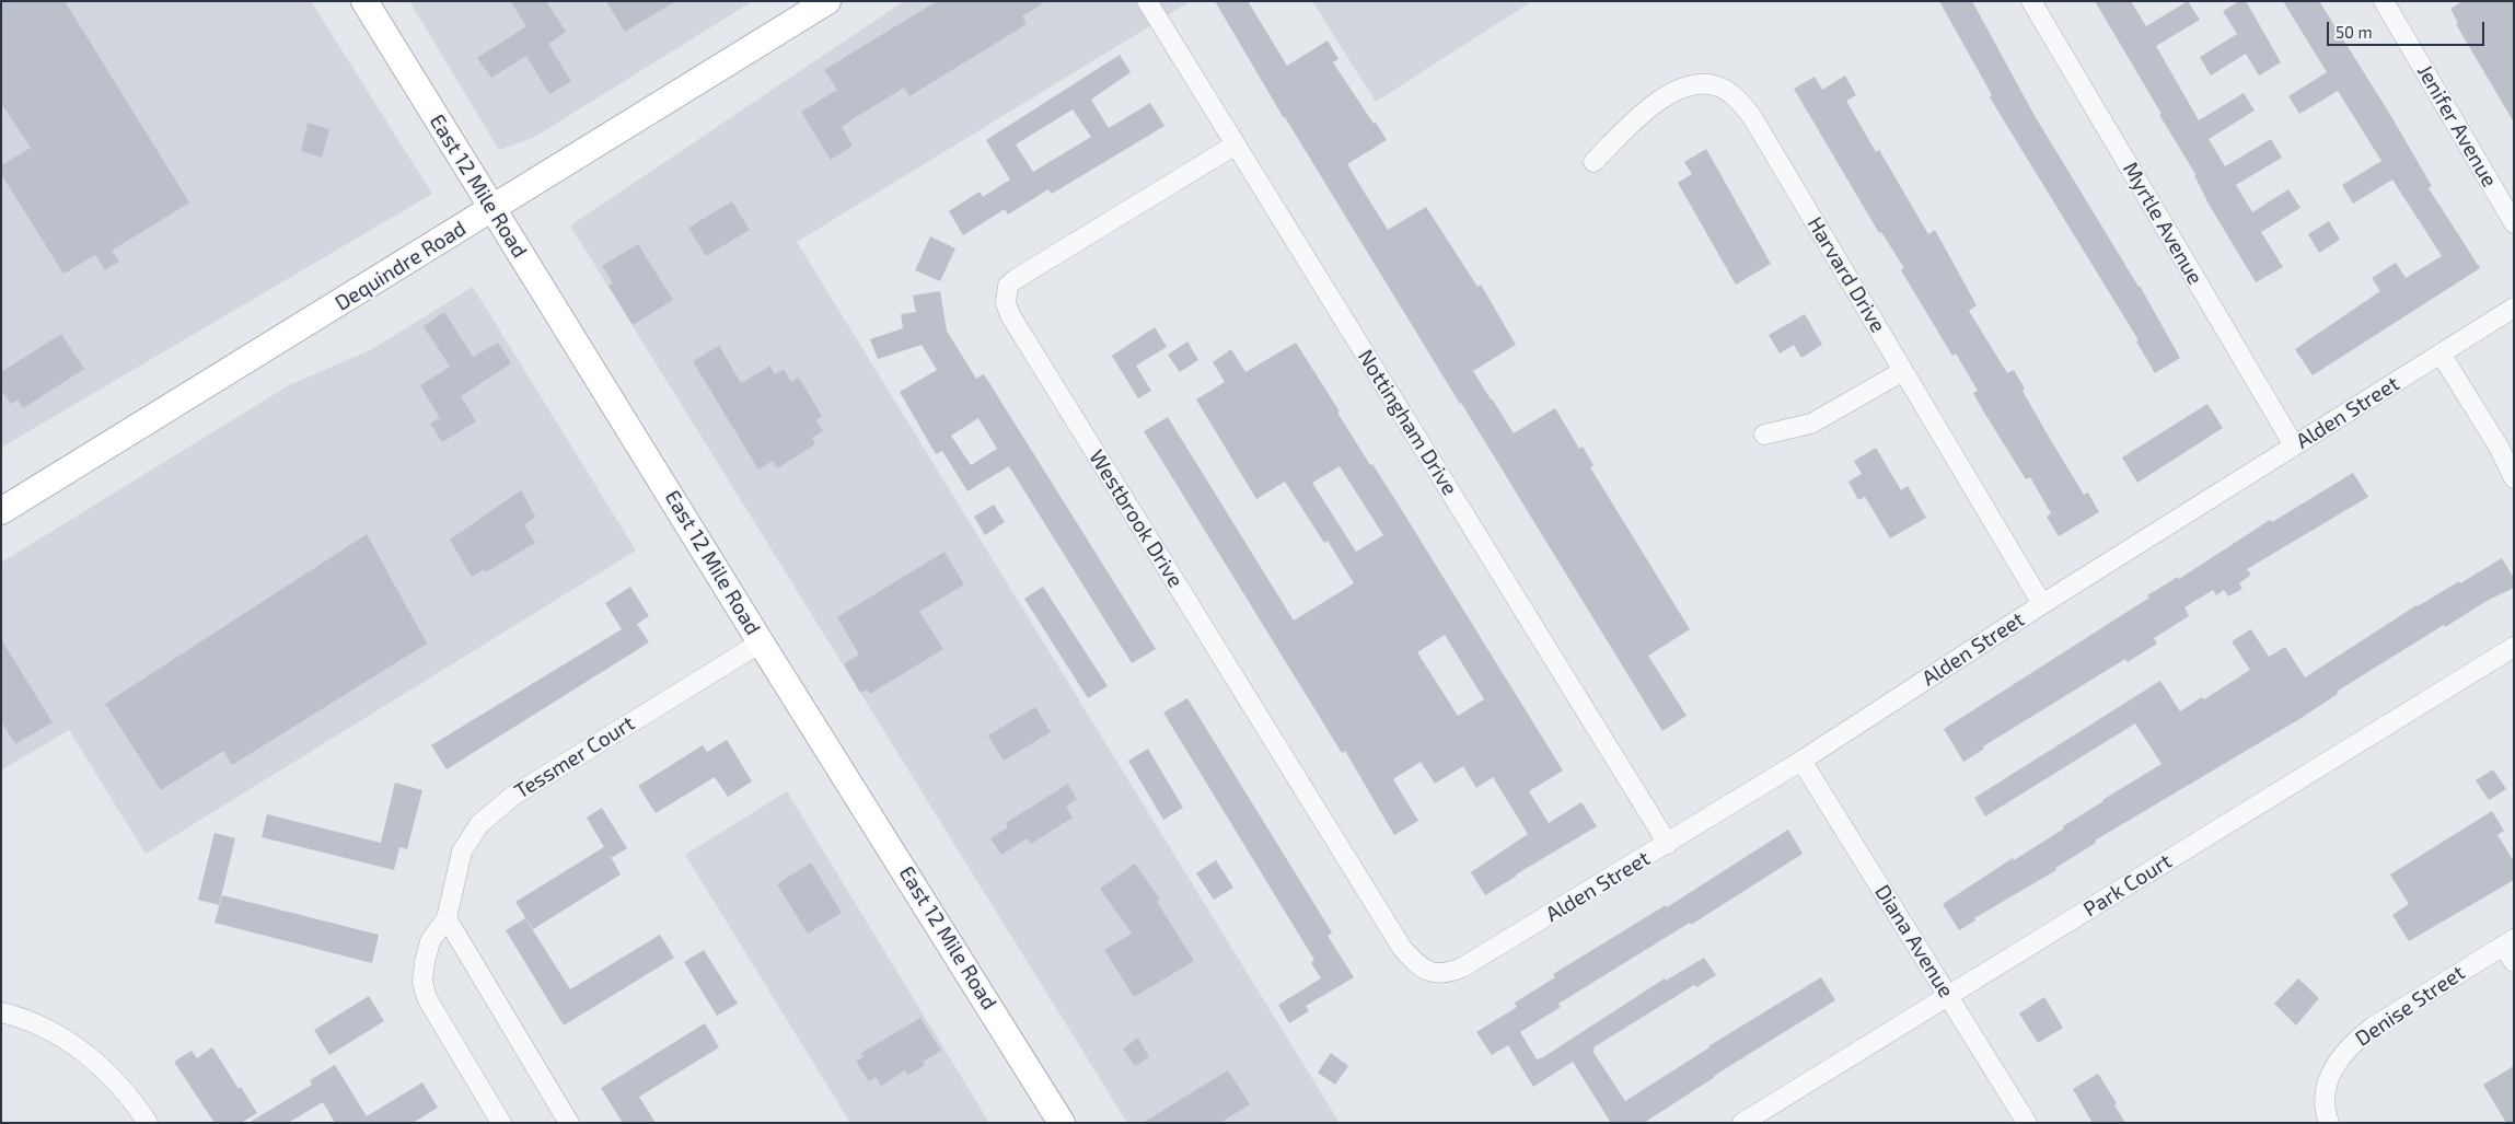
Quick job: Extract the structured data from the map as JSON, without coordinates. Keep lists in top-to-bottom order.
{
  "streets": {
    "main road": ["East 12 Mile Road", "Dequindre Road"],
    "street": [
      "Jenifer Avenue",
      "Myrtle Avenue",
      "Harvard Drive",
      "Alden Street",
      "Nottingham Drive",
      "Westbrook Drive",
      "Tessmer Court",
      "Park Court",
      "Diana Avenue",
      "Denise Street"
    ]
  },
  "crossings": [
    ["East 12 Mile Road", "Dequindre Road"],
    ["East 12 Mile Road", "Tessmer Court"],
    ["Myrtle Avenue", "Alden Street"],
    ["Harvard Drive", "Alden Street"],
    ["Alden Street", "Nottingham Drive"],
    ["Alden Street", "Westbrook Drive"],
    ["Alden Street", "Diana Avenue"],
    ["Nottingham Drive", "Westbrook Drive"],
    ["Park Court", "Diana Avenue"]
  ],
  "scale_bar": "50 m"
}
